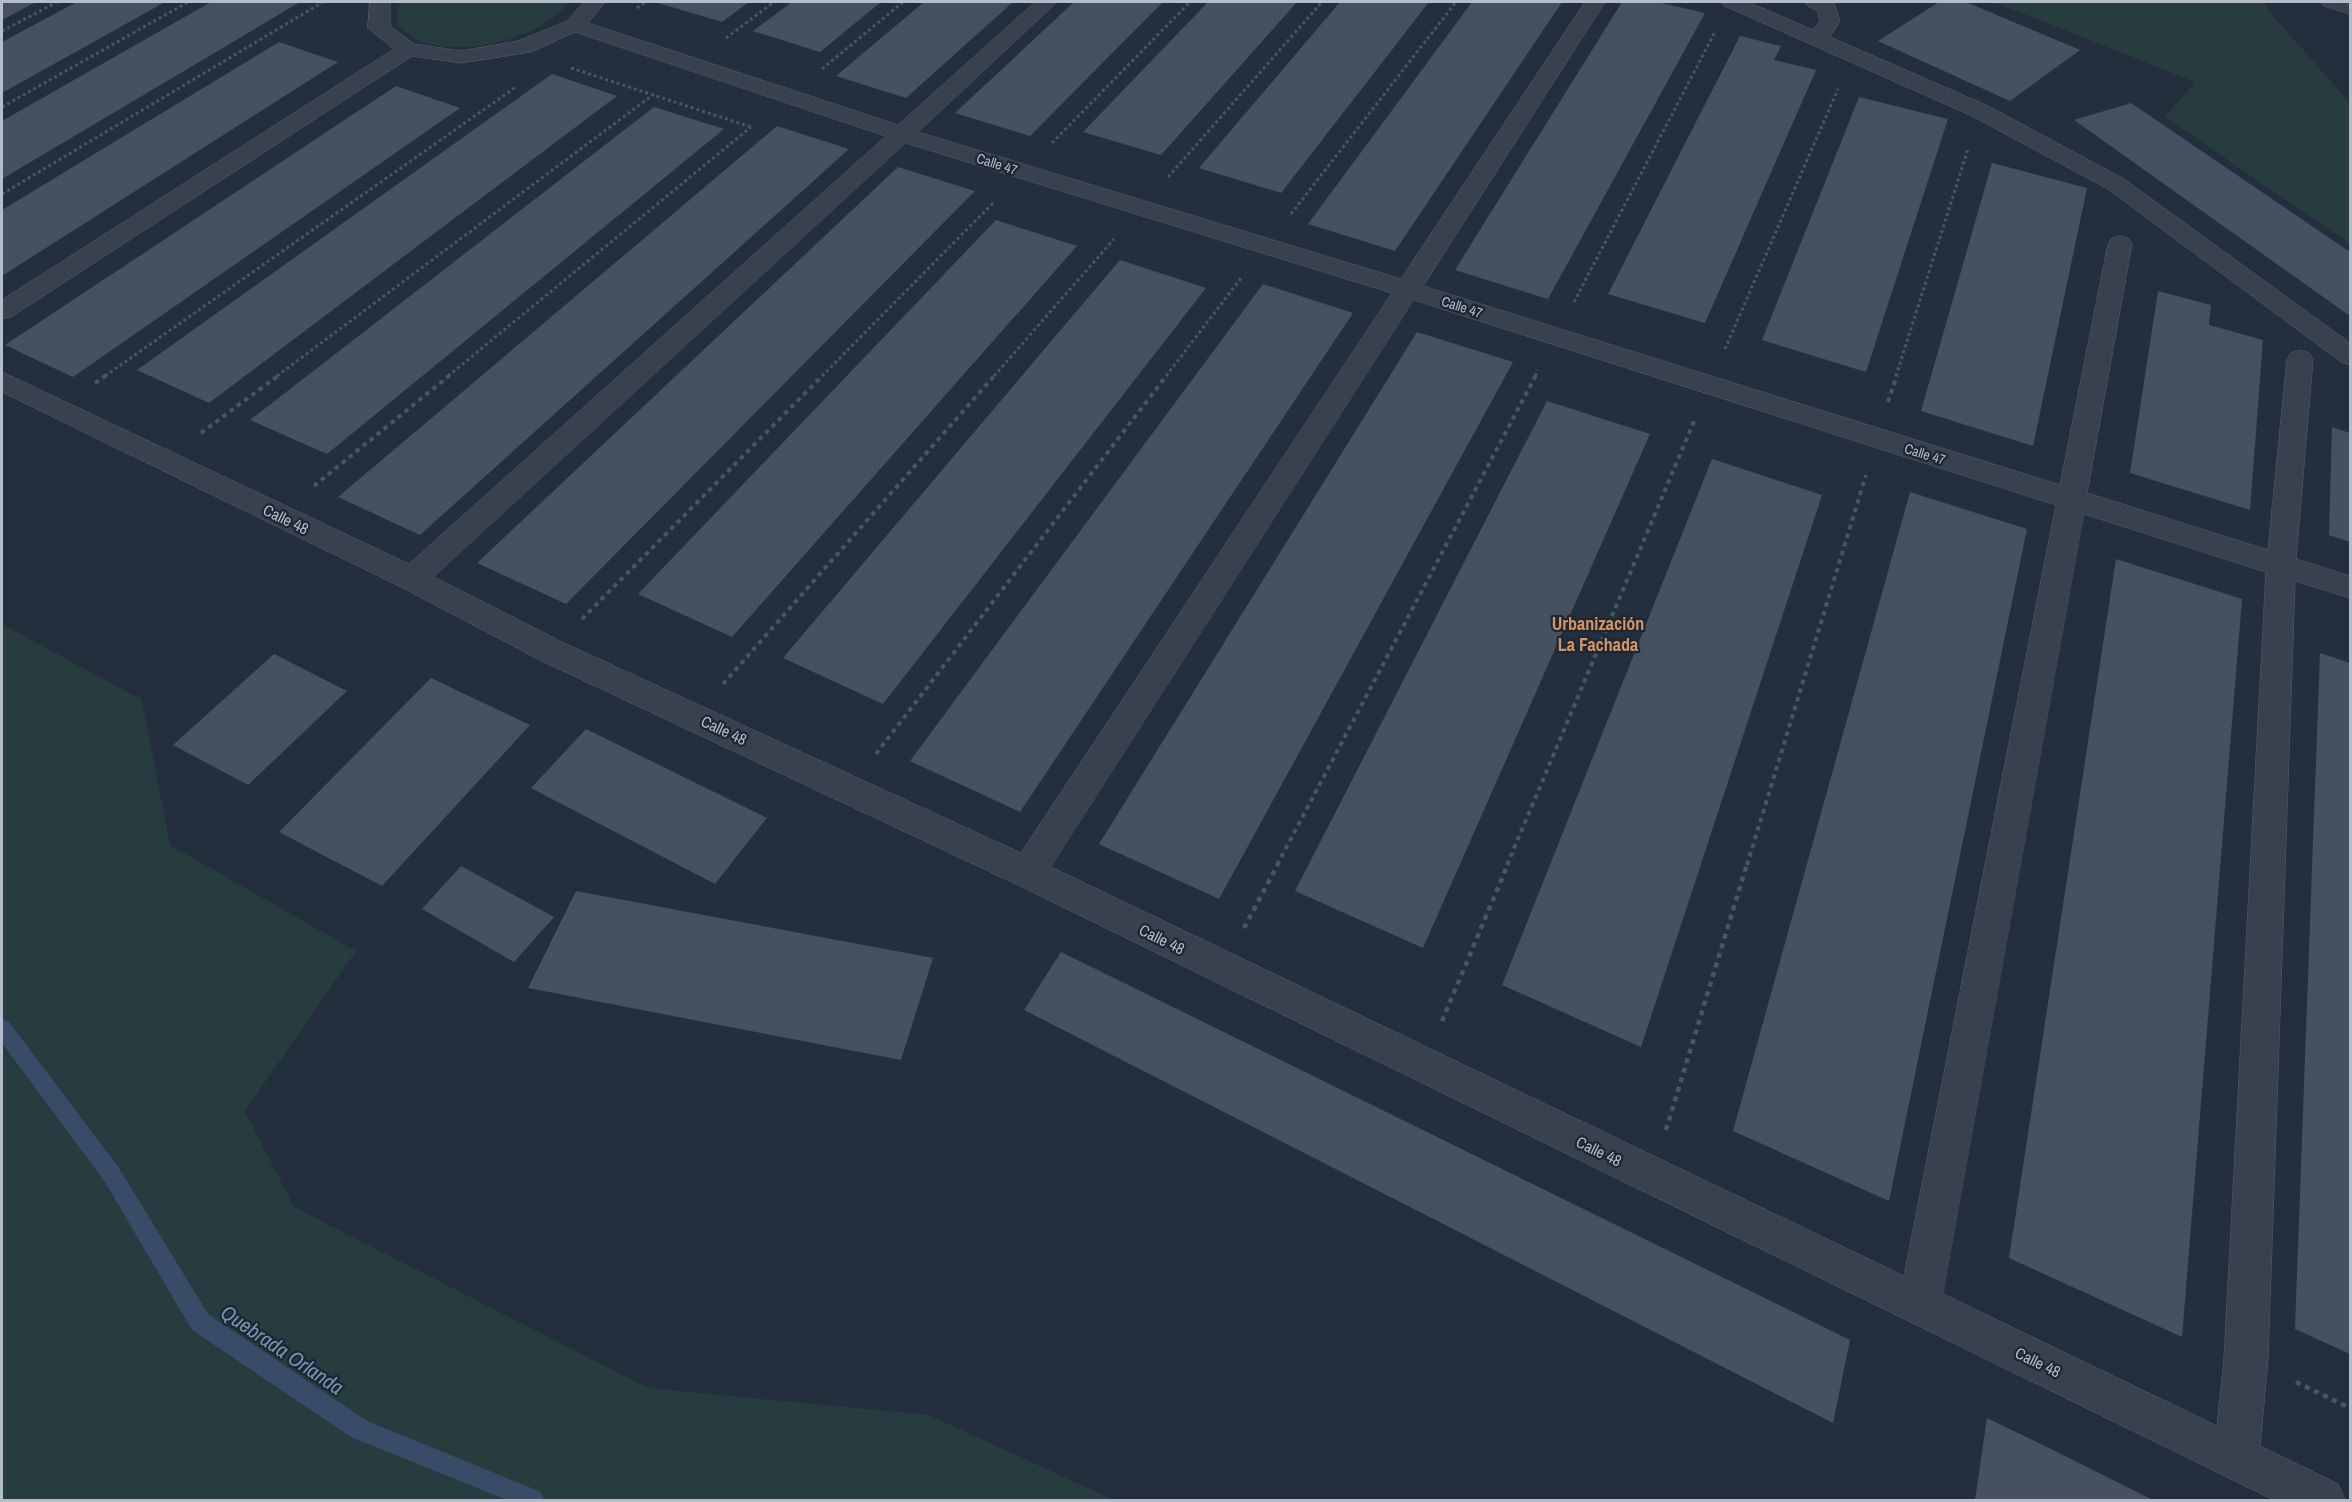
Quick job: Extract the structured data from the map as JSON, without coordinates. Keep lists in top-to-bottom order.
{
  "streets": {
    "street": ["Calle 47", "Calle 48"]
  },
  "districts": ["Urbanización La Fachada"],
  "water": ["Quebrada Orlanda"]
}
